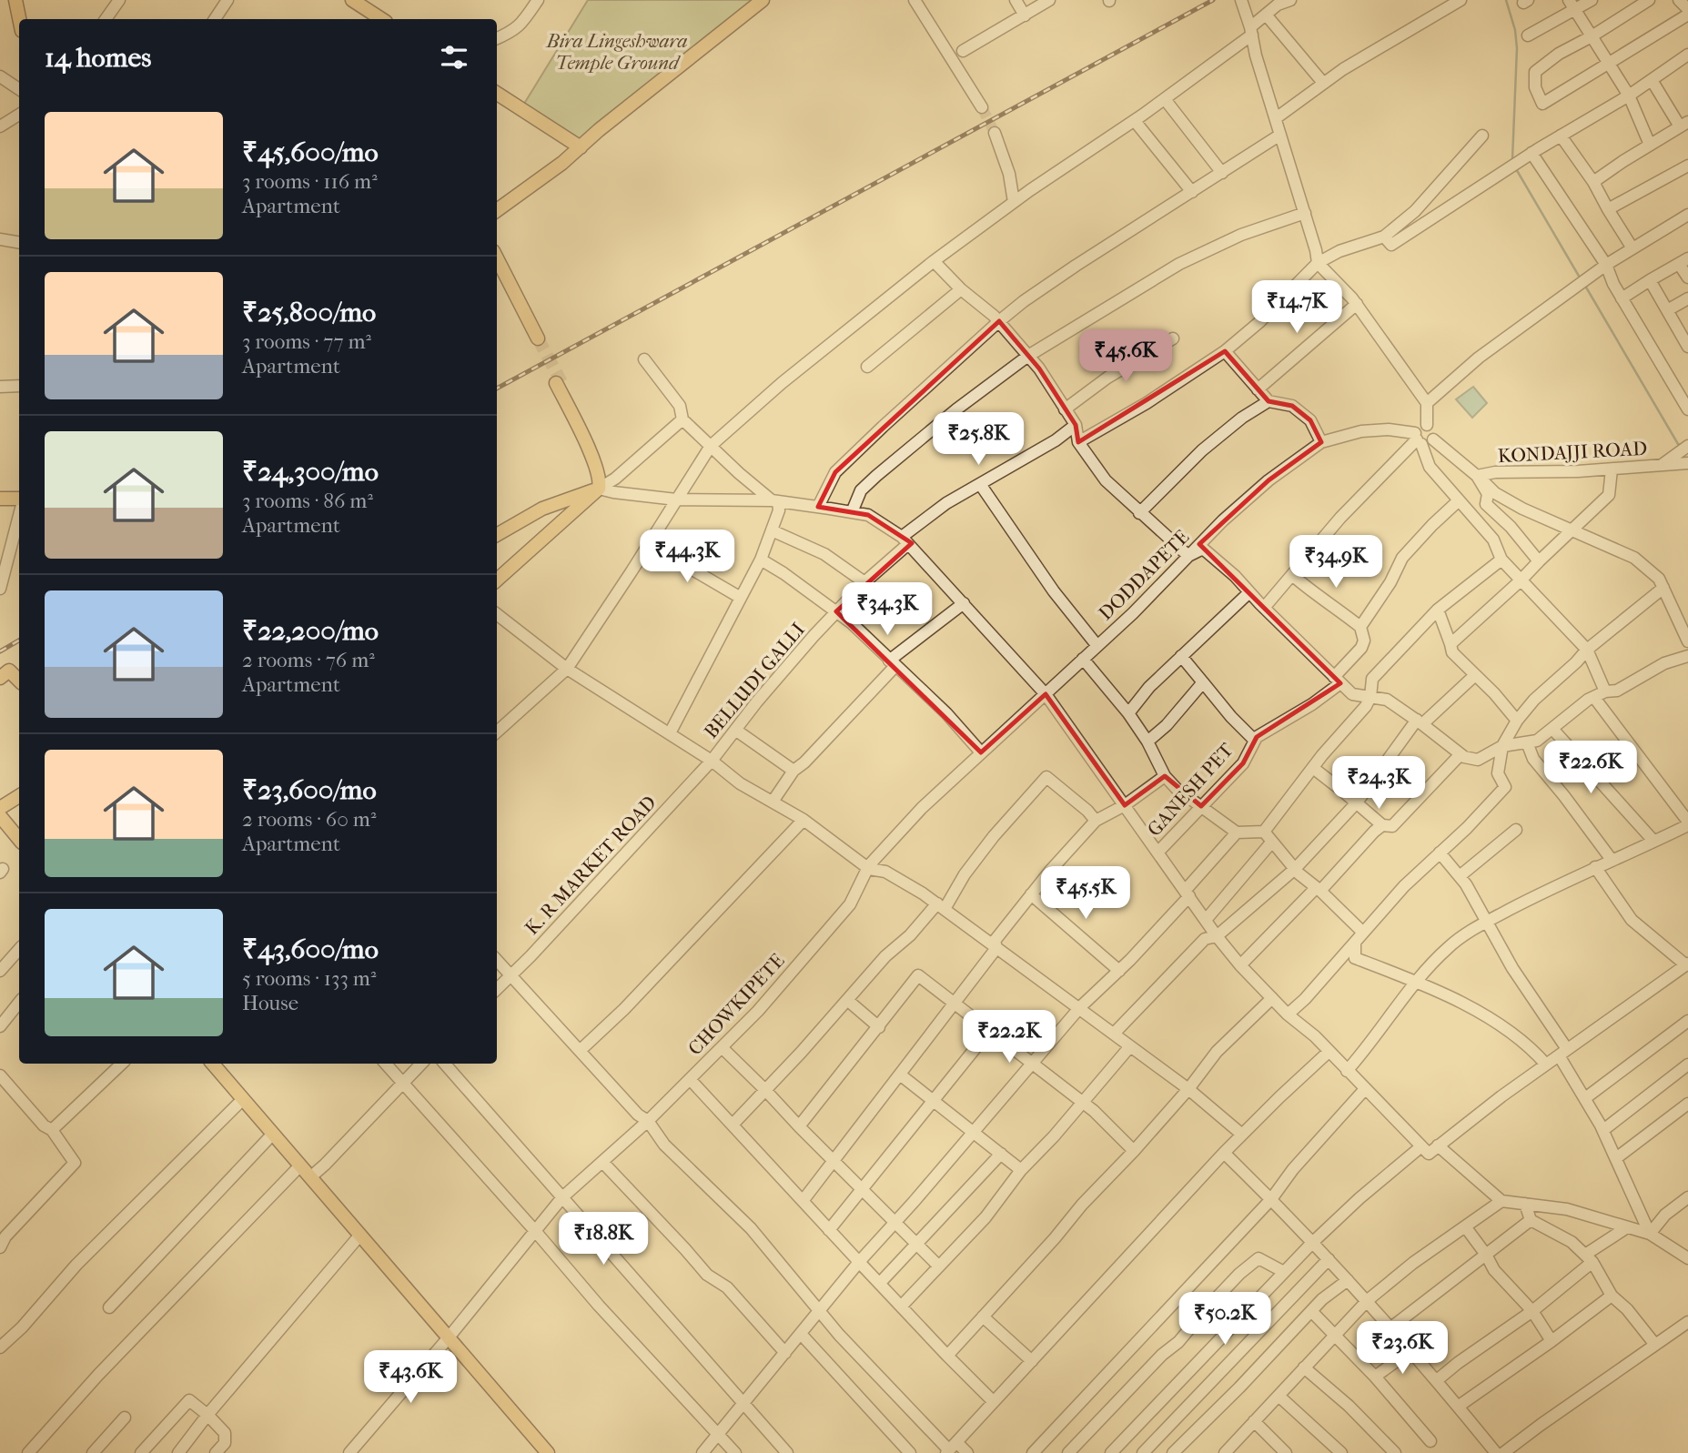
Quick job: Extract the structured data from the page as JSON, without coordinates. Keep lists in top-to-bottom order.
{
  "streets": {
    "street": [
      "KONDAJJI ROAD",
      "DODDAPETE",
      "BELLUDI GALLI",
      "GANESH PET",
      "K. R MARKET ROAD",
      "CHOWKIPETE"
    ]
  },
  "crossings": [
    ["DODDAPETE", "CHOWKIPETE"],
    ["BELLUDI GALLI", "K. R MARKET ROAD"]
  ],
  "parks": ["Bira Lingeshwara Temple Ground"],
  "page": {
    "heading": "14 homes",
    "list": [
      {
        "name": "₹45,600/mo",
        "note": "3 rooms · 116 m² · Apartment"
      },
      {
        "name": "₹25,800/mo",
        "note": "3 rooms · 77 m² · Apartment"
      },
      {
        "name": "₹24,300/mo",
        "note": "3 rooms · 86 m² · Apartment"
      },
      {
        "name": "₹22,200/mo",
        "note": "2 rooms · 76 m² · Apartment"
      },
      {
        "name": "₹23,600/mo",
        "note": "2 rooms · 60 m² · Apartment"
      },
      {
        "name": "₹43,600/mo",
        "note": "5 rooms · 133 m² · House"
      }
    ],
    "price": [
      "₹14.7K",
      "₹45.6K",
      "₹25.8K",
      "₹44.3K",
      "₹34.9K",
      "₹34.3K",
      "₹22.6K",
      "₹24.3K",
      "₹45.5K",
      "₹22.2K",
      "₹18.8K",
      "₹50.2K",
      "₹23.6K",
      "₹43.6K"
    ]
  }
}
